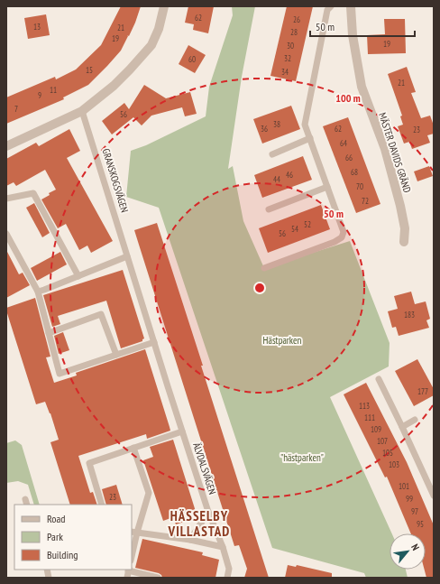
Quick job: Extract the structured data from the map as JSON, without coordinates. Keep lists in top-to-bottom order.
{
  "streets": {
    "street": ["MÄSTER DAVIDS GRÄND"],
    "lane": ["GRANSKOGSVÄGEN", "ÄLVDALSVÄGEN"]
  },
  "crossings": [
    ["GRANSKOGSVÄGEN", "ÄLVDALSVÄGEN"]
  ],
  "districts": ["HÄSSELBY VILLASTAD"],
  "parks": ["Hästparken", "\"hästparken\""],
  "house_numbers": [
    "62",
    "26",
    "13",
    "21",
    "28",
    "19",
    "19",
    "30",
    "32",
    "60",
    "15",
    "34",
    "21",
    "11",
    "9",
    "7",
    "56",
    "38",
    "36",
    "62",
    "23",
    "64",
    "66",
    "68",
    "46",
    "44",
    "70",
    "72",
    "52",
    "54",
    "56",
    "183",
    "177",
    "113",
    "111",
    "109",
    "107",
    "105",
    "103",
    "101",
    "23",
    "99",
    "97",
    "95"
  ],
  "legend": ["Road", "Park", "Building"],
  "scale_bar": "50 m",
  "north": "top right",
  "rings": ["100 m", "50 m"]
}
